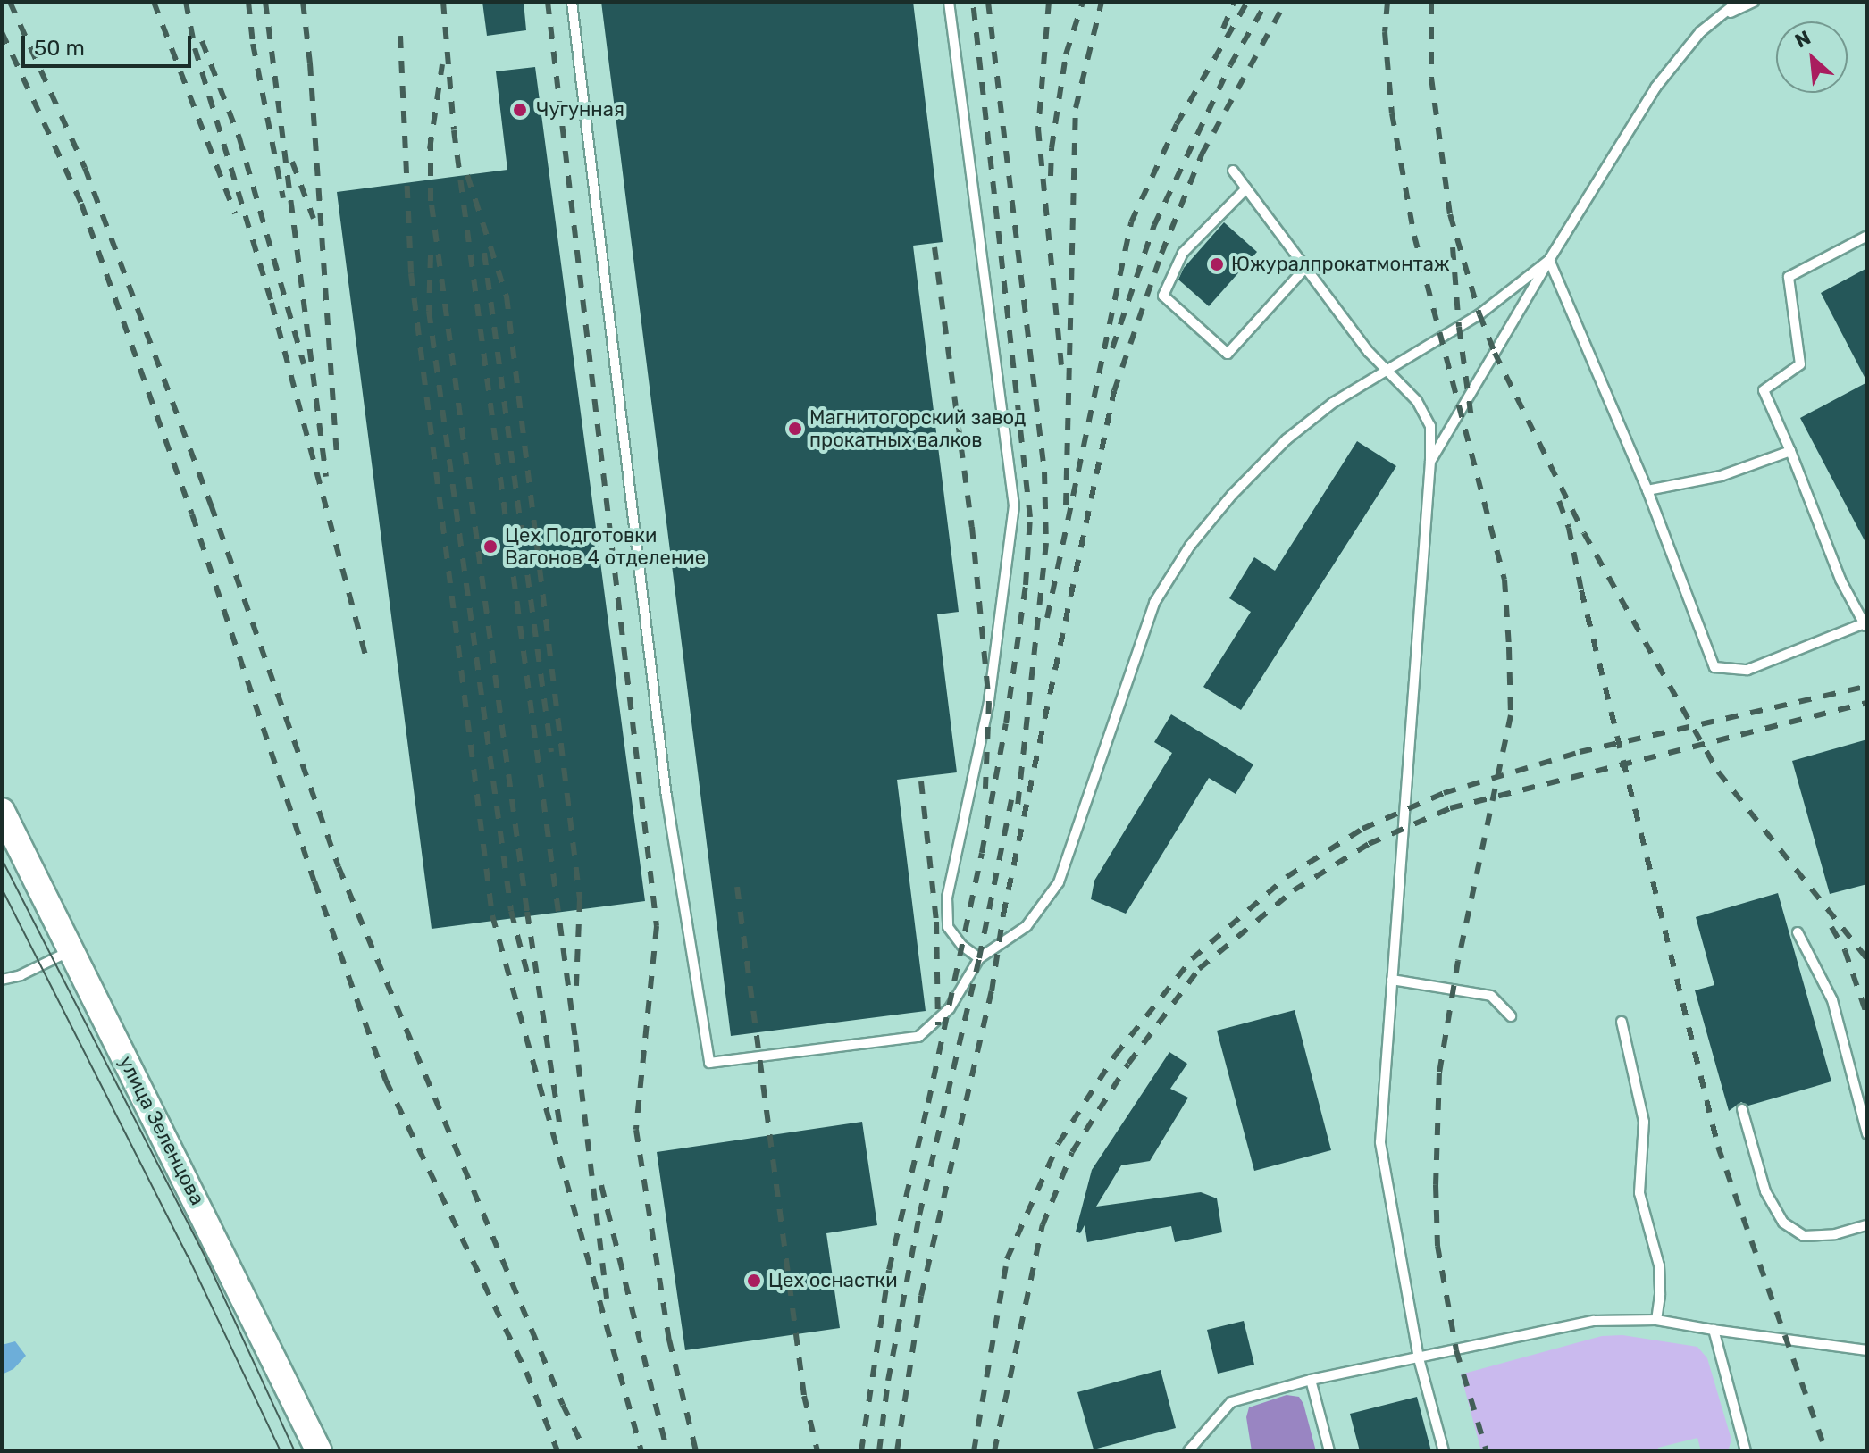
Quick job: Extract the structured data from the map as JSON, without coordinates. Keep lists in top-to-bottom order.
{
  "streets": {
    "main road": ["улица Зеленцова"]
  },
  "places": [
    "Чугунная",
    "Южуралпрокатмонтаж",
    "Магнитогорский завод прокатных валков",
    "Цех Подготовки Вагонов 4 отделение",
    "Цех оснастки"
  ],
  "scale_bar": "50 m",
  "north": "top left"
}
